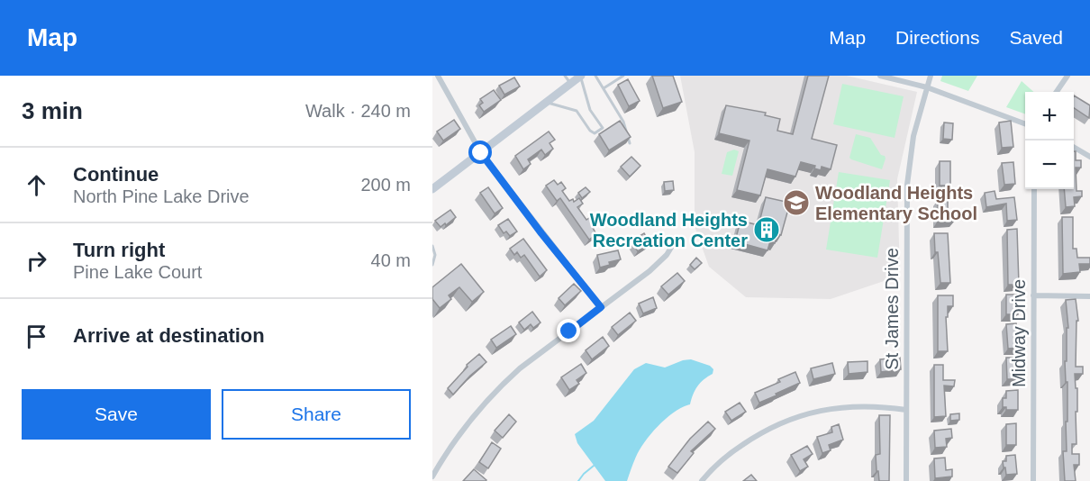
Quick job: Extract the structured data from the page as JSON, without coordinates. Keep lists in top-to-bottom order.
{
  "streets": {
    "street": ["St James Drive", "Midway Drive"]
  },
  "places": {
    "school or university": ["Woodland Heights Elementary School"],
    "building": ["Woodland Heights Recreation Center"]
  },
  "page": {
    "header": "Map",
    "nav": ["Map", "Directions", "Saved"],
    "heading": ["3 min", "Walk · 240 m"],
    "map_buttons": ["+", "−"],
    "list": [
      ["Continue", "North Pine Lake Drive", "200 m"],
      ["Turn right", "Pine Lake Court", "40 m"],
      "Arrive at destination"
    ],
    "buttons": ["Save", "Share"]
  }
}
